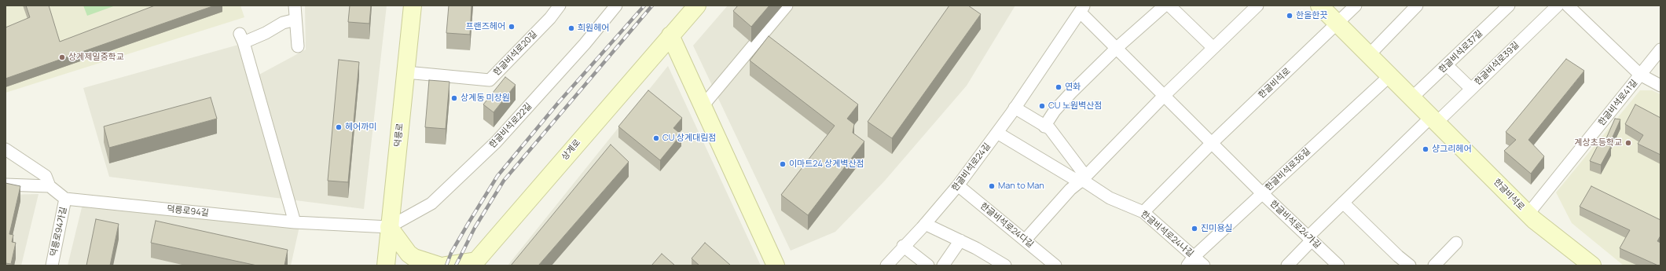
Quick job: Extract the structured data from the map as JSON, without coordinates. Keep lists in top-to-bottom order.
{
  "streets": {
    "main road": ["한글비석로", "덕릉로", "상계로"],
    "street": [
      "한글비석로37길",
      "한글비석로20길",
      "한글비석로39길",
      "한글비석로41길",
      "한글비석로22길",
      "한글비석로24길",
      "한글비석로36길",
      "덕릉로94길",
      "한글비석로24가길",
      "한글비석로24다길",
      "덕릉로94가길",
      "한글비석로24나길"
    ]
  },
  "crossings": [
    ["한글비석로37길", "한글비석로"],
    ["한글비석로20길", "덕릉로"],
    ["한글비석로39길", "한글비석로"],
    ["한글비석로", "한글비석로41길"],
    ["한글비석로", "한글비석로36길"],
    ["한글비석로", "한글비석로24가길"],
    ["한글비석로22길", "덕릉로"],
    ["한글비석로22길", "덕릉로94길"],
    ["덕릉로", "덕릉로94길"],
    ["한글비석로24길", "한글비석로24가길"],
    ["한글비석로24길", "한글비석로24다길"],
    ["한글비석로24길", "한글비석로24나길"],
    ["한글비석로36길", "한글비석로24가길"],
    ["한글비석로36길", "한글비석로24나길"],
    ["덕릉로94길", "덕릉로94가길"]
  ],
  "places": [
    "한올한끗",
    "프랜즈헤어",
    "희원헤어",
    "상계제일중학교",
    "연화",
    "상계동 미장원",
    "CU 노원벽산점",
    "헤어까미",
    "CU 상계대림점",
    "계상초등학교",
    "샹그리헤어",
    "이마트24 상계벽산점",
    "Man to Man",
    "진미용실"
  ]
}
